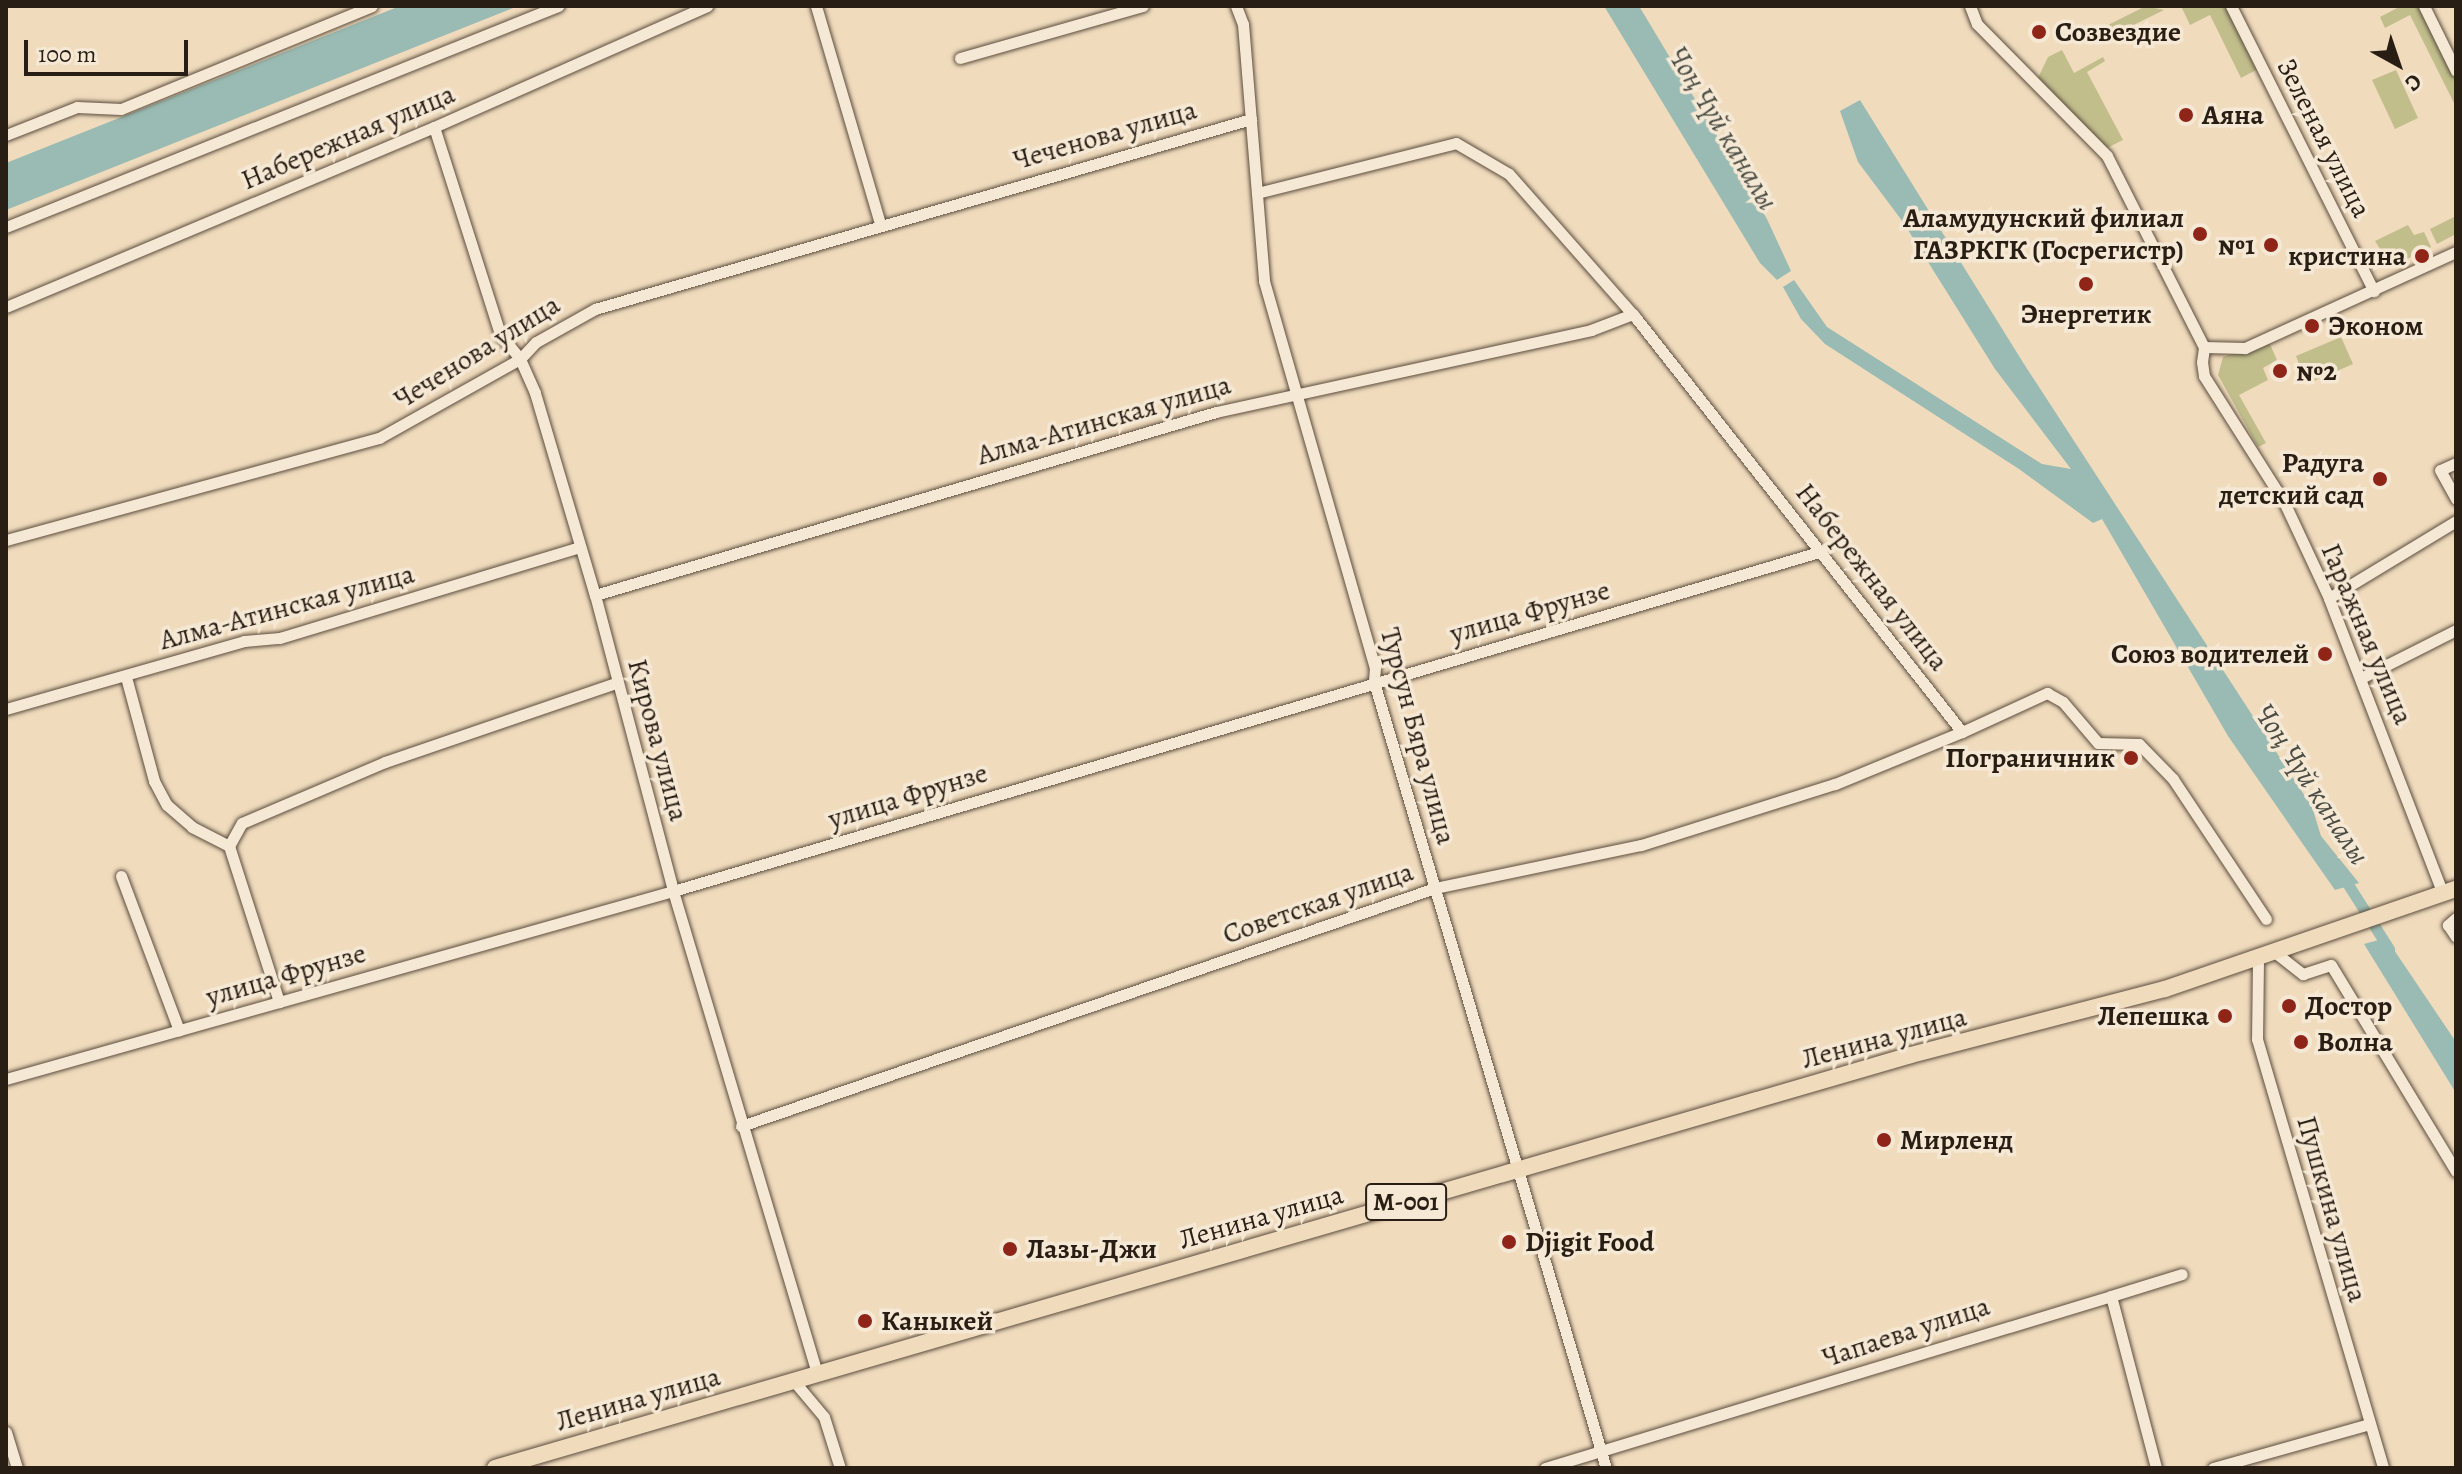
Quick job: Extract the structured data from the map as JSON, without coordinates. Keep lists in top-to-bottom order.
{
  "streets": {
    "main road": ["Ленина улица", "М-001"],
    "street": [
      "Чеченова улица",
      "Набережная улица",
      "Зеленая улица",
      "Алма-Атинская улица",
      "улица Фрунзе",
      "Гаражная улица",
      "Турсун Бяра улица",
      "Кирова улица",
      "Советская улица",
      "Пушкина улица",
      "Чапаева улица"
    ]
  },
  "crossings": [
    ["Чеченова улица", "Турсун Бяра улица"],
    ["Чеченова улица", "Кирова улица"],
    ["Набережная улица", "Алма-Атинская улица"],
    ["Набережная улица", "улица Фрунзе"],
    ["Набережная улица", "Турсун Бяра улица"],
    ["Набережная улица", "Кирова улица"],
    ["Набережная улица", "Советская улица"],
    ["Алма-Атинская улица", "Турсун Бяра улица"],
    ["Алма-Атинская улица", "Кирова улица"],
    ["улица Фрунзе", "Турсун Бяра улица"],
    ["улица Фрунзе", "Кирова улица"],
    ["Гаражная улица", "Ленина улица"],
    ["Турсун Бяра улица", "Советская улица"],
    ["Турсун Бяра улица", "Ленина улица"],
    ["Турсун Бяра улица", "Чапаева улица"],
    ["Кирова улица", "Советская улица"],
    ["Кирова улица", "Ленина улица"],
    ["Ленина улица", "Пушкина улица"]
  ],
  "water": ["Чоң Чүй каналы"],
  "places": [
    "Созвездие",
    "Аяна",
    "Аламудунский филиал ГАЗРКГК (Госрегистр)",
    "№1",
    "кристина",
    "Энергетик",
    "Эконом",
    "№2",
    "Радуга детский сад",
    "Союз водителей",
    "Пограничник",
    "Достор",
    "Лепешка",
    "Волна",
    "Мирленд",
    "Djigit Food",
    "Лазы-Джи",
    "Каныкей"
  ],
  "scale_bar": "100 m",
  "north": "bottom right"
}
